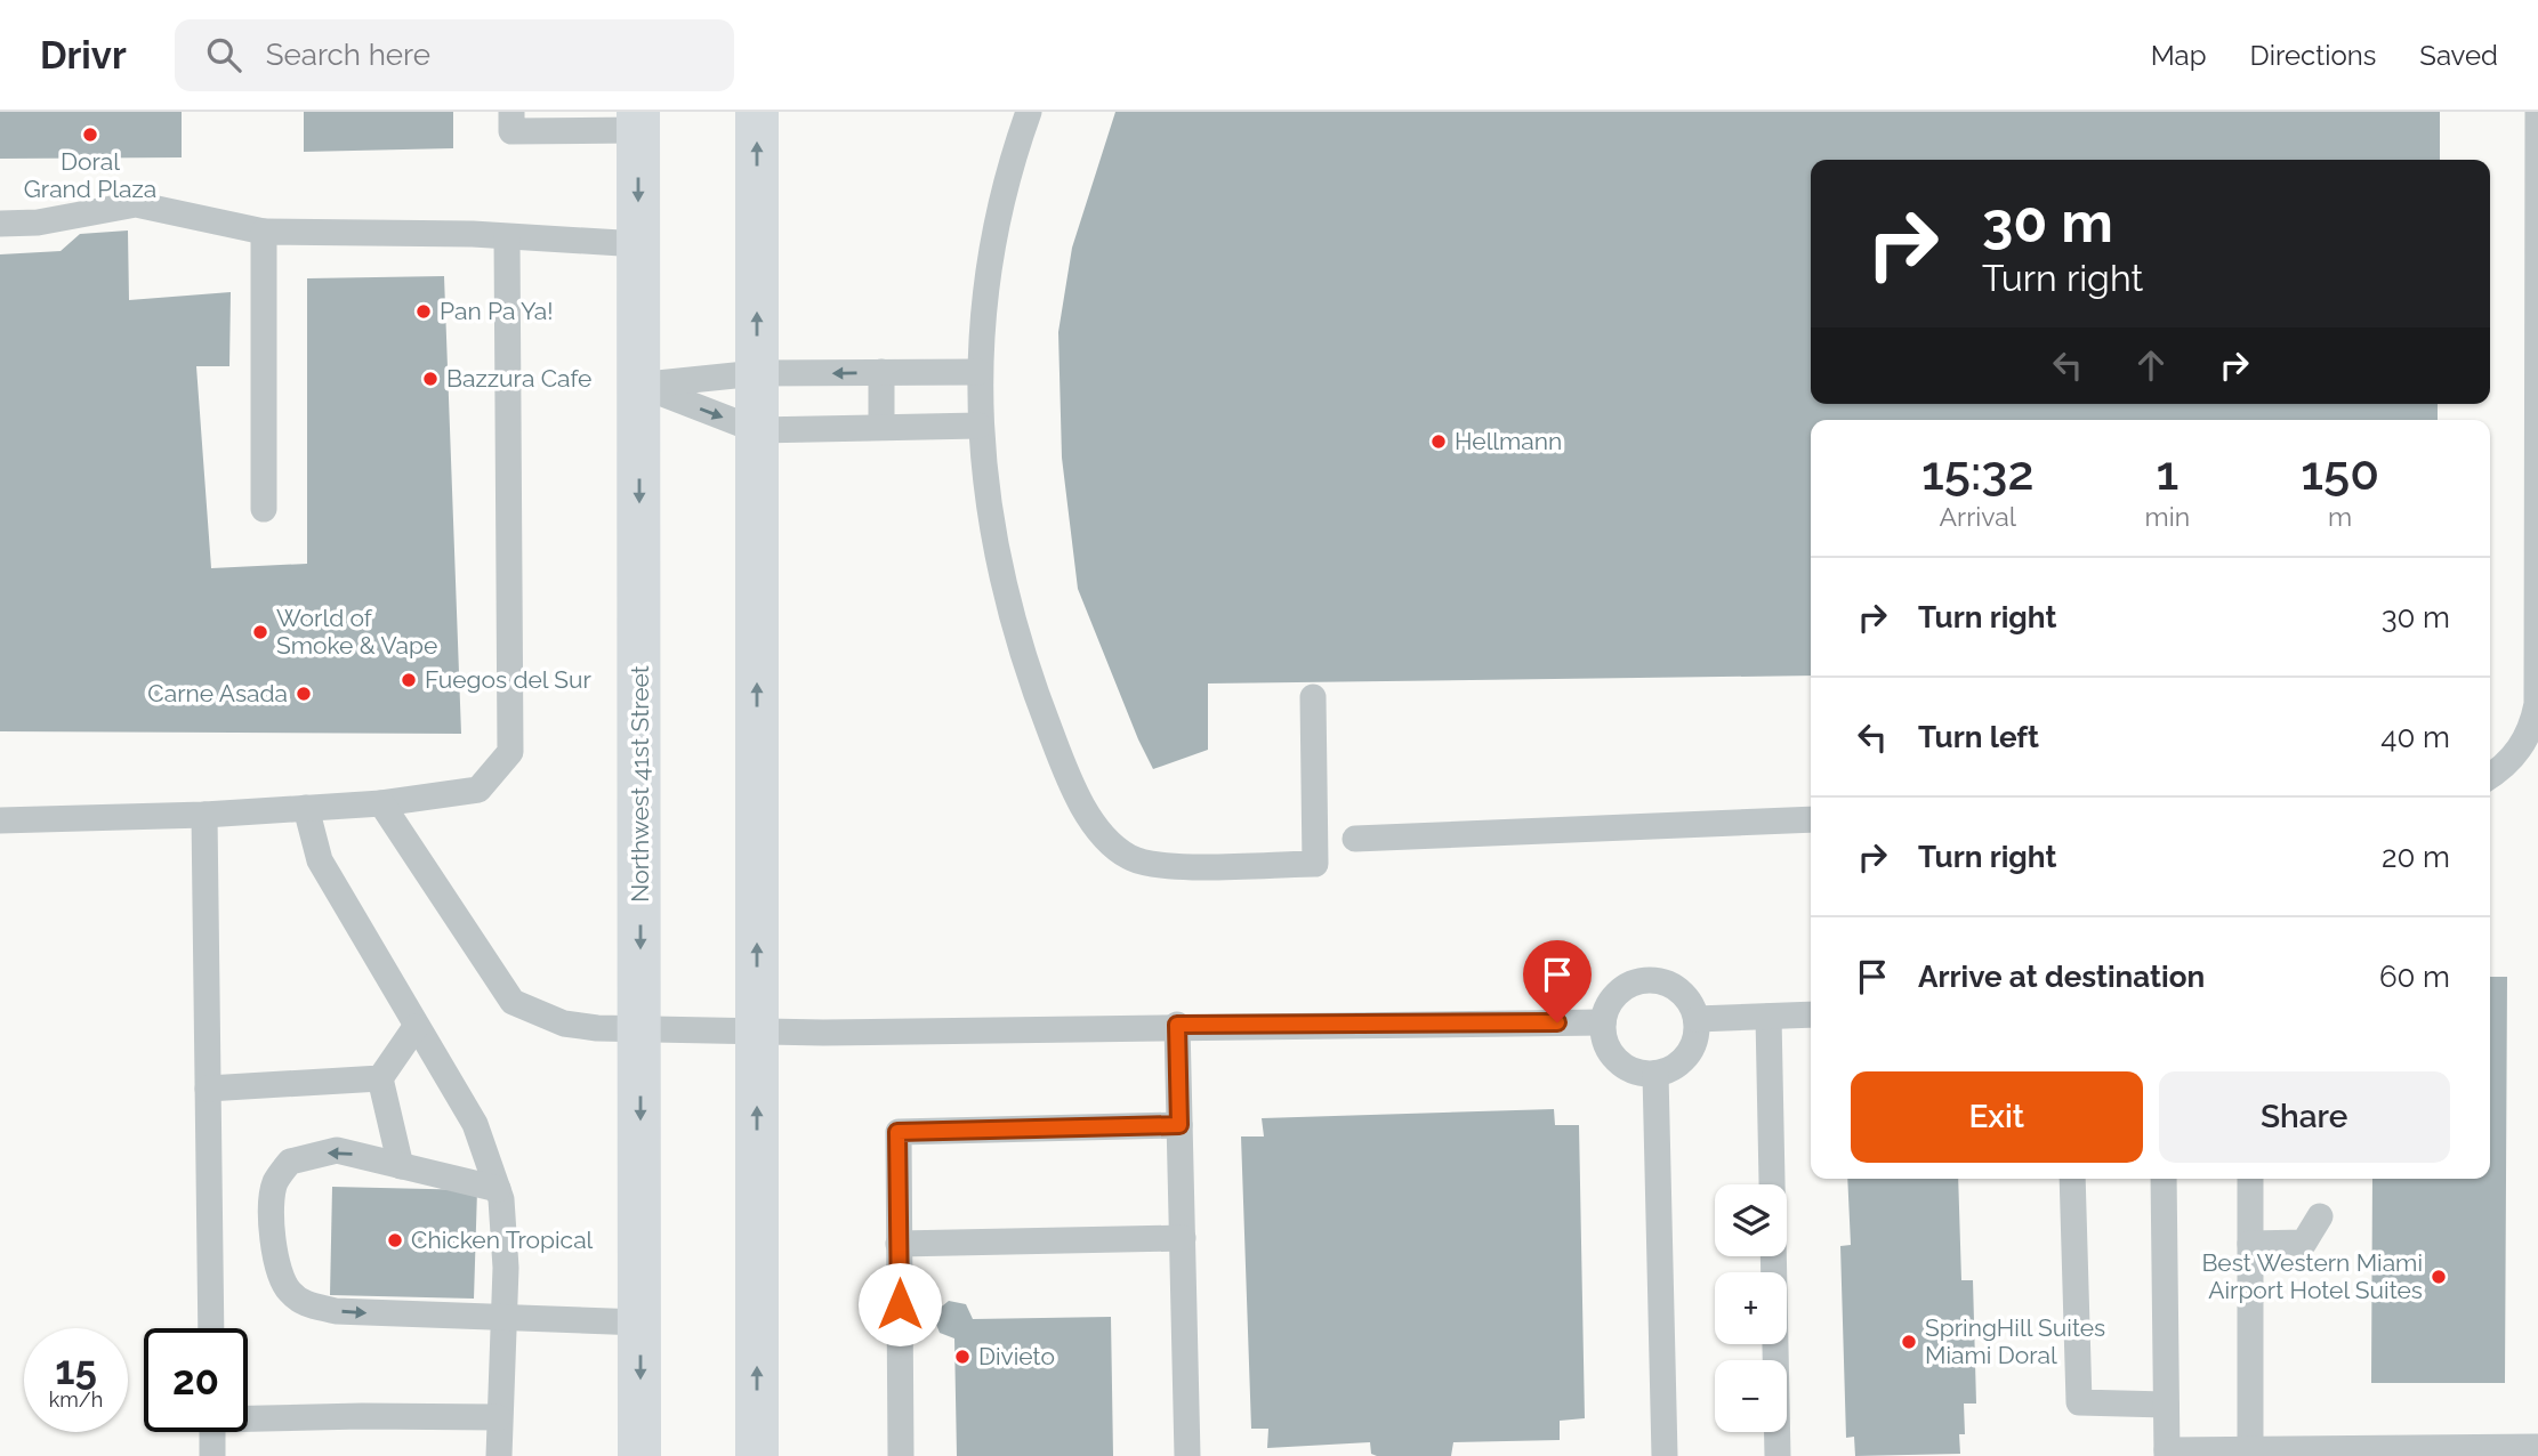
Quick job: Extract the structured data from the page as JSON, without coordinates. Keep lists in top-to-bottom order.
{
  "streets": {
    "main road": ["Northwest 41st Street"]
  },
  "places": [
    "Doral Grand Plaza",
    "Pan Pa Ya!",
    "Bazzura Cafe",
    "Hellmann",
    "World of Smoke & Vape",
    "Fuegos del Sur",
    "Carne Asada",
    "Chicken Tropical",
    "Best Western Miami Airport Hotel Suites",
    "SpringHill Suites Miami Doral",
    "Divieto"
  ],
  "page": {
    "header": "Drivr",
    "search": "Search here",
    "nav": ["Map", "Directions", "Saved"],
    "turn": ["30 m", "Turn right"],
    "eta": [
      "15:32",
      "Arrival",
      "1",
      "min",
      "150",
      "m"
    ],
    "list": [
      {
        "name": "Turn right",
        "value": "30 m"
      },
      {
        "name": "Turn left",
        "value": "40 m"
      },
      {
        "name": "Turn right",
        "value": "20 m"
      },
      {
        "name": "Arrive at destination",
        "value": "60 m"
      }
    ],
    "buttons": ["Exit", "Share"],
    "map_buttons": ["+", "−"],
    "speed": "15 km/h",
    "limit": "20"
  }
}
